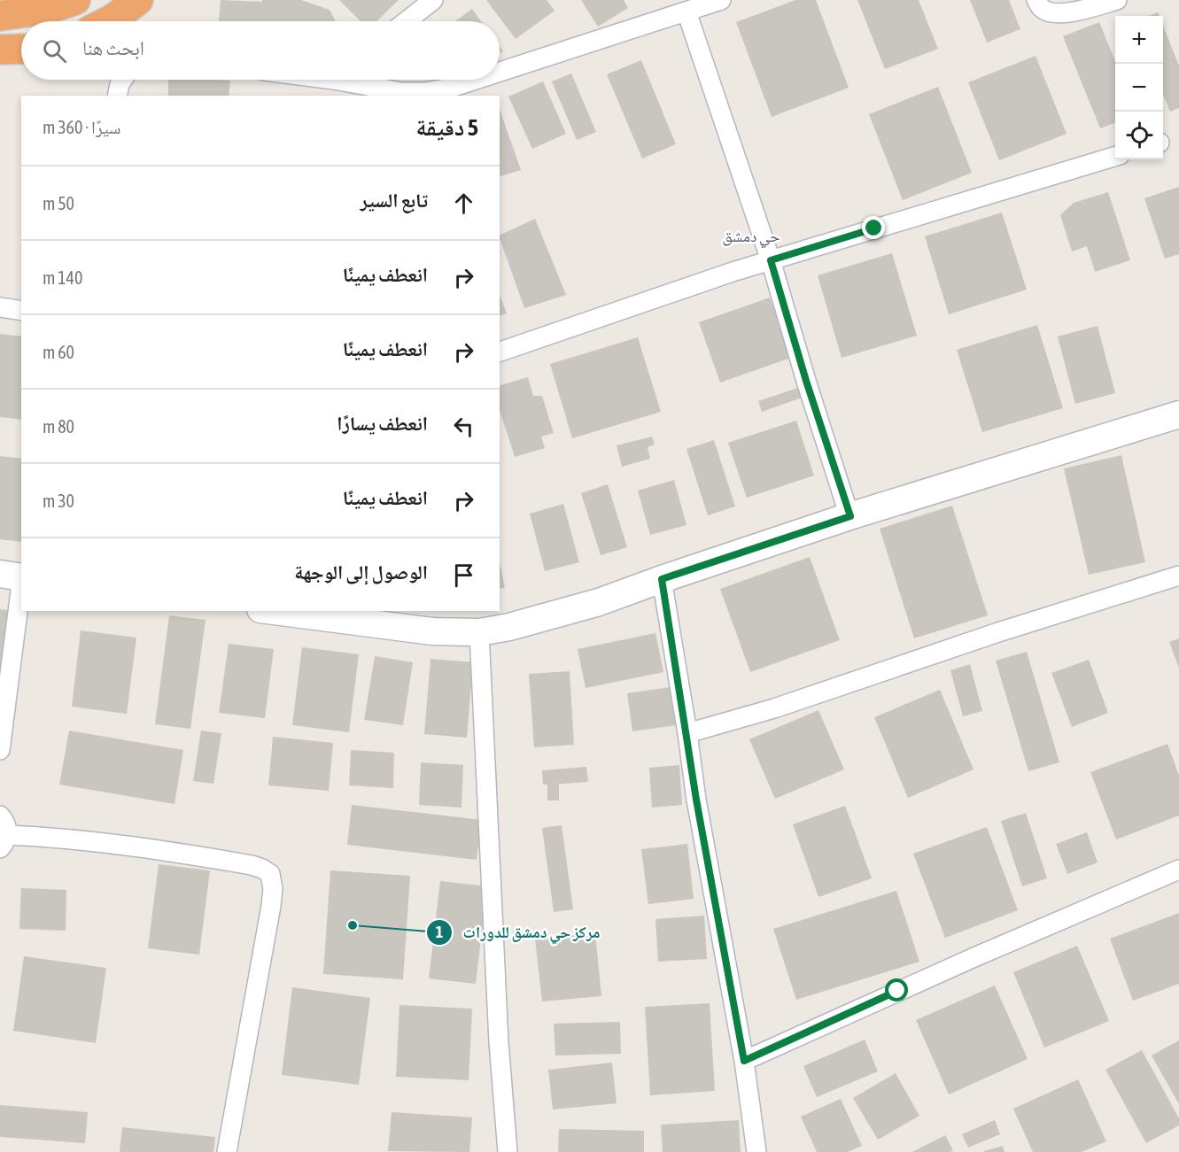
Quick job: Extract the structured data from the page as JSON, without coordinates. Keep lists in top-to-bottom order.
{
  "districts": ["حي دمشق"],
  "places": ["مركز حي دمشق للدورات"],
  "page": {
    "map_buttons": ["+", "−"],
    "search": "ابحث هنا",
    "heading": ["5 دقيقة", "سيرًا · 360 m"],
    "list": [
      ["تابع السير", "50 m"],
      ["انعطف يمينًا", "140 m"],
      ["انعطف يمينًا", "60 m"],
      ["انعطف يسارًا", "80 m"],
      ["انعطف يمينًا", "30 m"],
      "الوصول إلى الوجهة"
    ]
  }
}
